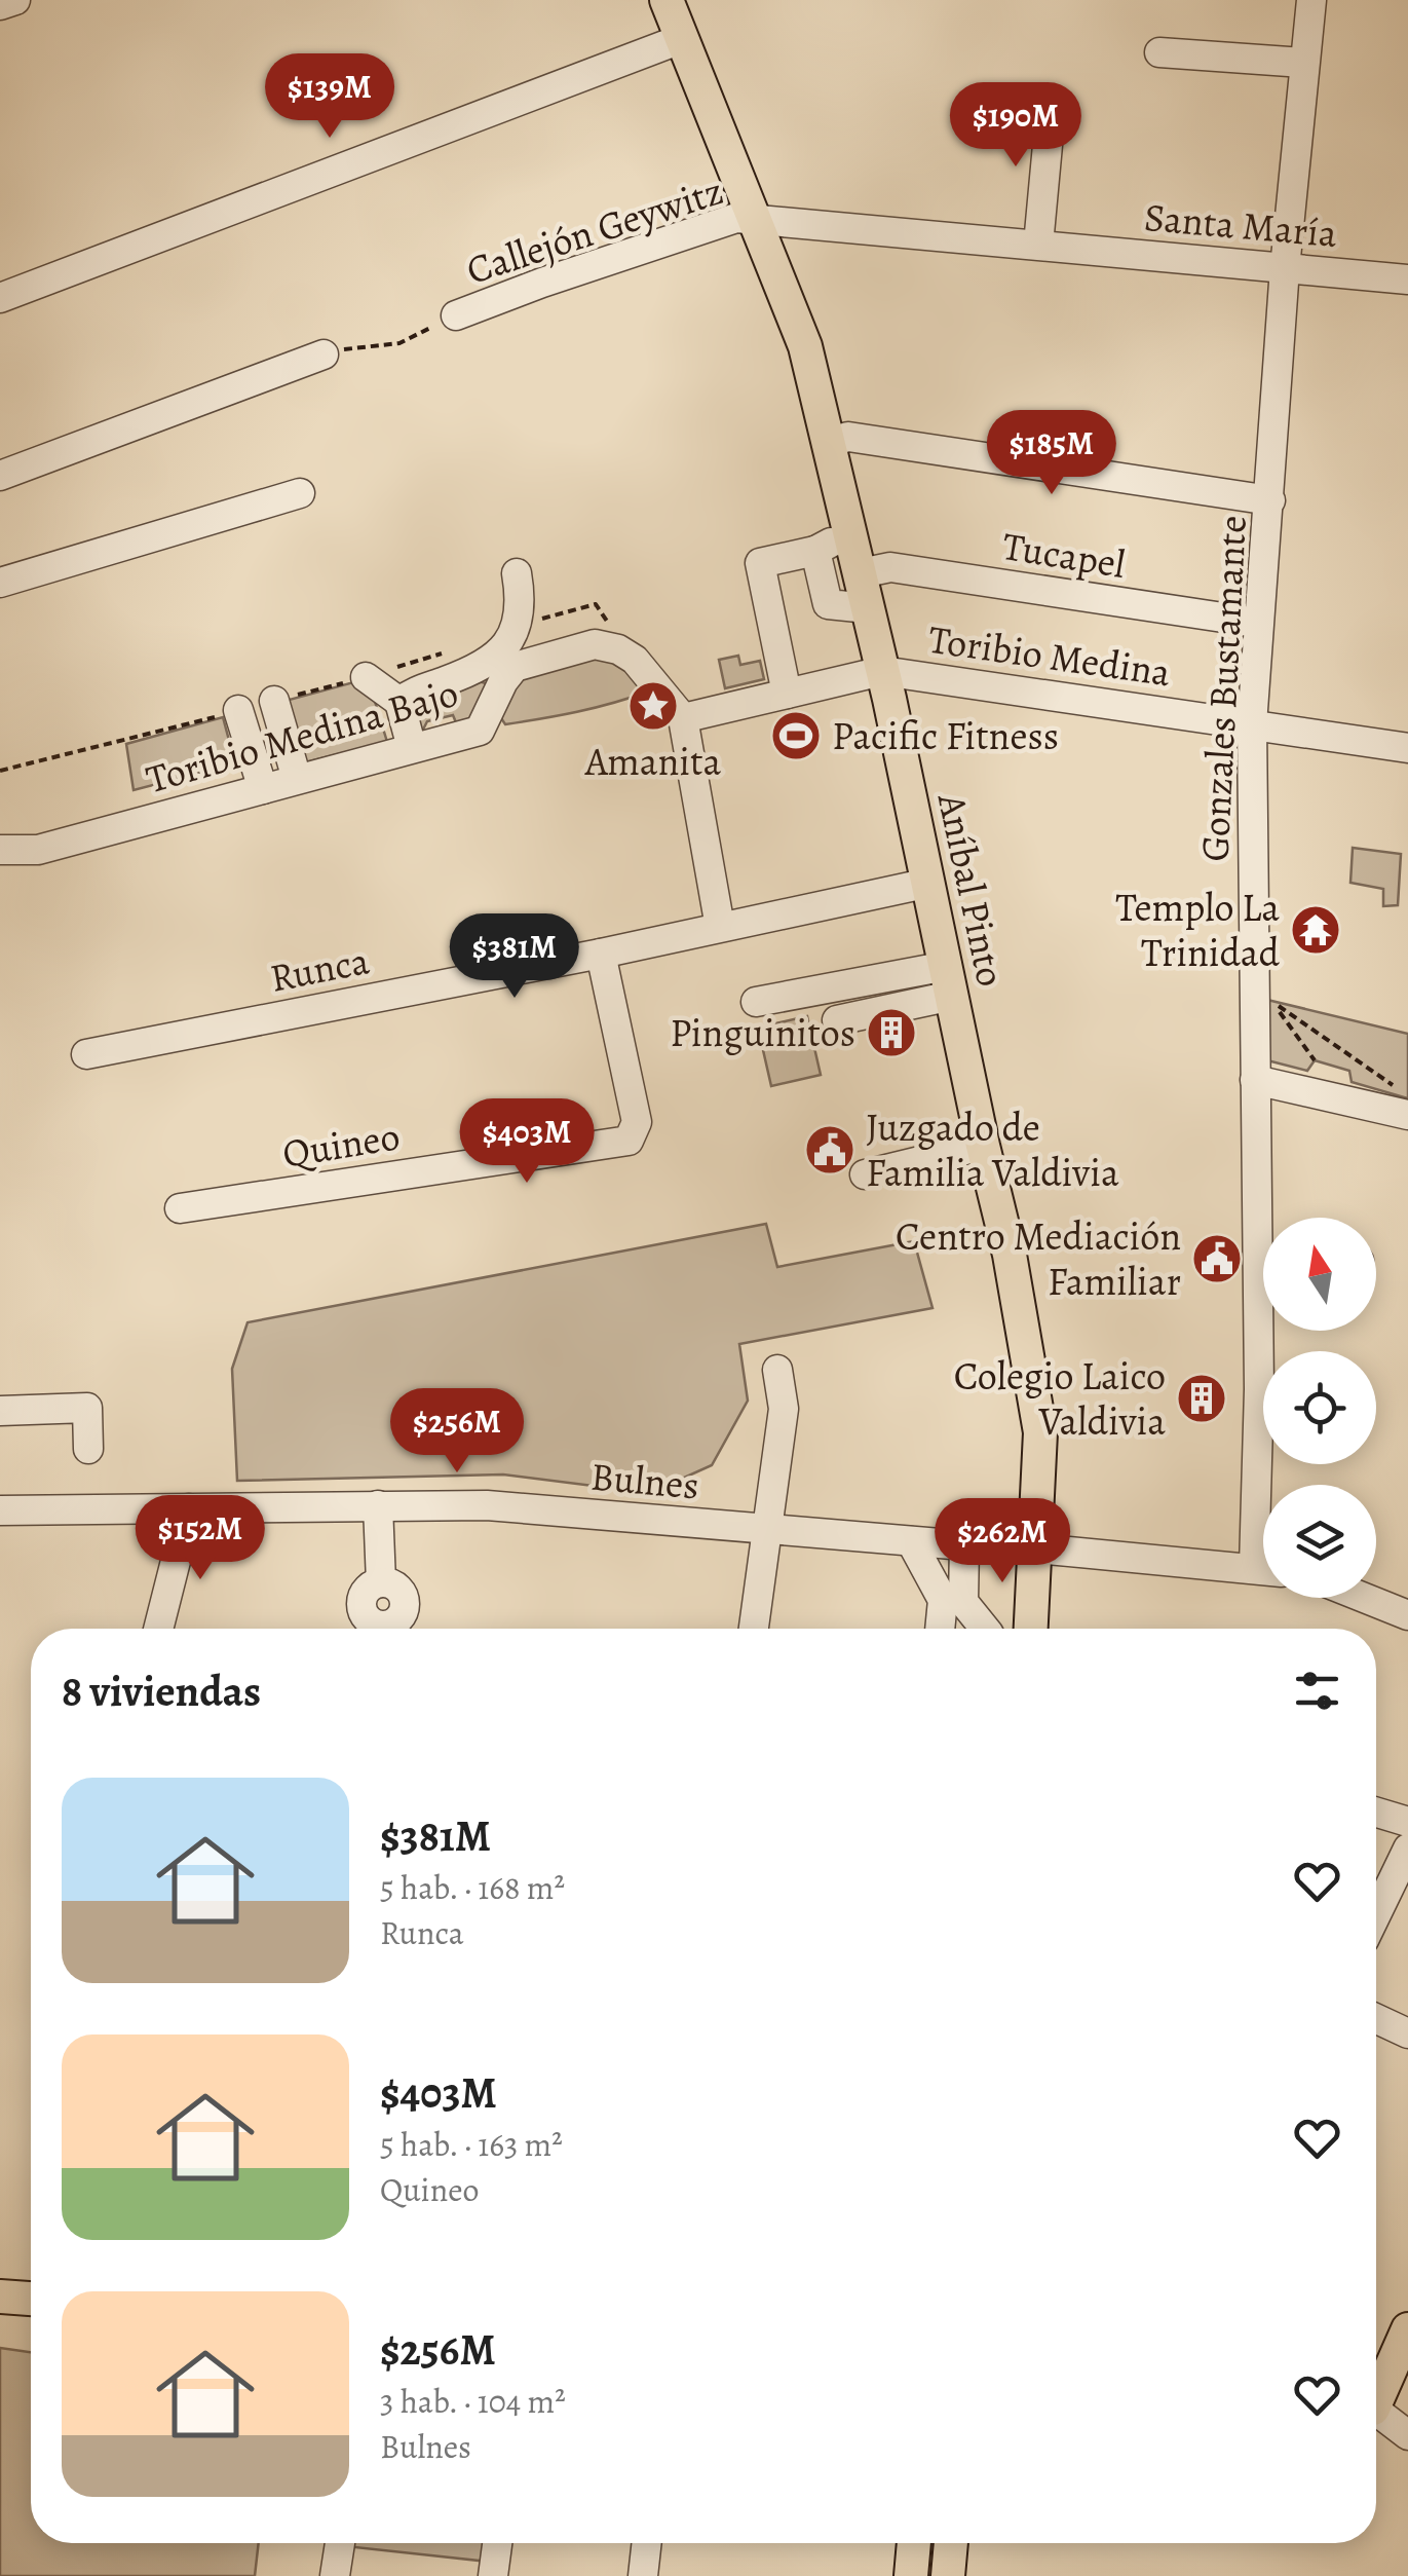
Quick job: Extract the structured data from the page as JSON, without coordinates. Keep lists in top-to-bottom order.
{
  "streets": {
    "main road": ["Aníbal Pinto"],
    "street": [
      "Santa María",
      "Callejón Geywitz",
      "Tucapel",
      "Toribio Medina",
      "Gonzales Bustamante",
      "Toribio Medina Bajo",
      "Runca",
      "Quineo",
      "Bulnes"
    ]
  },
  "crossings": [
    ["Santa María", "Callejón Geywitz"],
    ["Santa María", "Gonzales Bustamante"],
    ["Santa María", "Aníbal Pinto"],
    ["Callejón Geywitz", "Aníbal Pinto"],
    ["Tucapel", "Gonzales Bustamante"],
    ["Tucapel", "Aníbal Pinto"],
    ["Toribio Medina", "Gonzales Bustamante"],
    ["Toribio Medina", "Toribio Medina Bajo"],
    ["Toribio Medina", "Aníbal Pinto"],
    ["Aníbal Pinto", "Runca"],
    ["Aníbal Pinto", "Bulnes"],
    ["Runca", "Quineo"]
  ],
  "places": {
    "place": ["Amanita"],
    "sports": ["Pacific Fitness"],
    "temple": ["Templo La Trinidad"],
    "building": ["Pinguinitos", "Colegio Laico Valdivia"],
    "public building": ["Juzgado de Familia Valdivia", "Centro Mediación Familiar"]
  },
  "north": "top",
  "page": {
    "price": [
      "$139M",
      "$190M",
      "$185M",
      "$381M",
      "$403M",
      "$256M",
      "$152M",
      "$262M"
    ],
    "heading": "8 viviendas",
    "list": [
      {
        "name": "$381M",
        "note": "5 hab. · 168 m² · Runca"
      },
      {
        "name": "$403M",
        "note": "5 hab. · 163 m² · Quineo"
      },
      {
        "name": "$256M",
        "note": "3 hab. · 104 m² · Bulnes"
      }
    ]
  }
}
